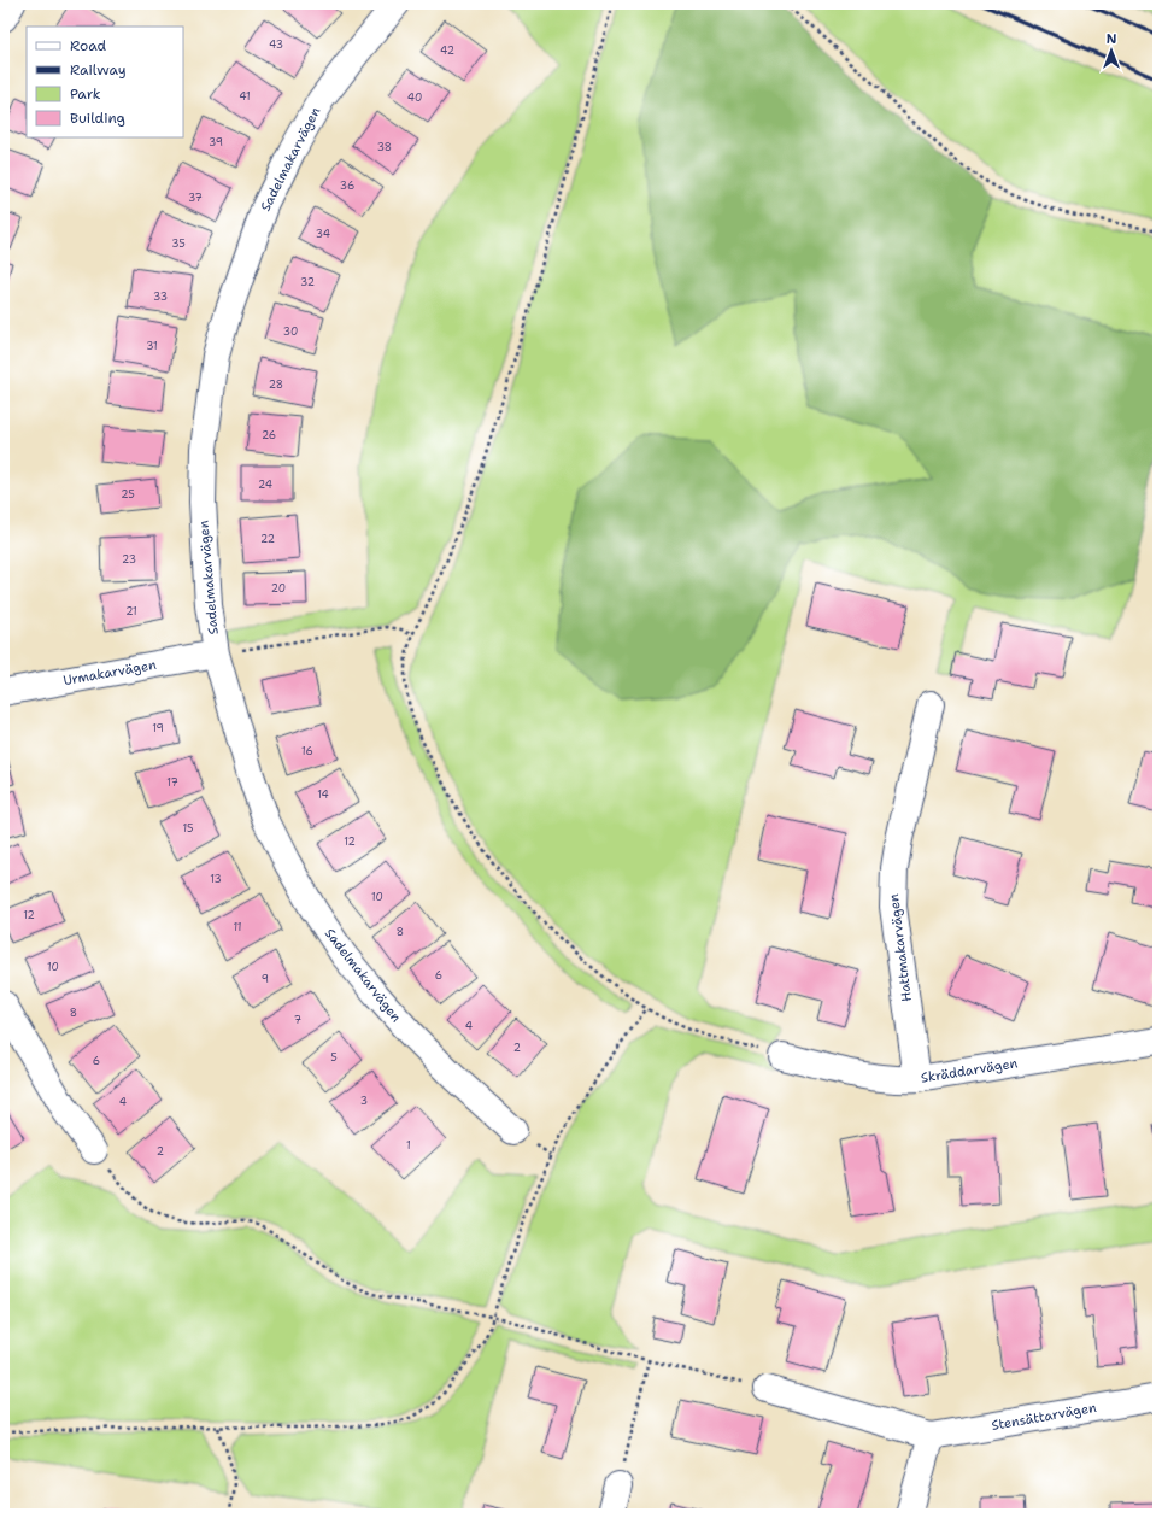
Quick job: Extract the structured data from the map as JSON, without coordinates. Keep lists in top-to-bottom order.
{
  "streets": {
    "street": [
      "Sadelmakarvägen",
      "Urmakarvägen",
      "Hattmakarvägen",
      "Skräddarvägen",
      "Stensättarvägen"
    ]
  },
  "crossings": [
    ["Sadelmakarvägen", "Urmakarvägen"],
    ["Hattmakarvägen", "Skräddarvägen"]
  ],
  "house_numbers": [
    "43",
    "42",
    "41",
    "40",
    "39",
    "38",
    "36",
    "37",
    "34",
    "35",
    "32",
    "33",
    "30",
    "31",
    "28",
    "26",
    "24",
    "25",
    "22",
    "23",
    "20",
    "21",
    "19",
    "16",
    "17",
    "14",
    "15",
    "12",
    "13",
    "10",
    "12",
    "11",
    "8",
    "10",
    "6",
    "9",
    "8",
    "7",
    "4",
    "2",
    "5",
    "6",
    "3",
    "4",
    "1",
    "2"
  ],
  "legend": [
    "Road",
    "Railway",
    "Park",
    "Building"
  ],
  "north": "top"
}
